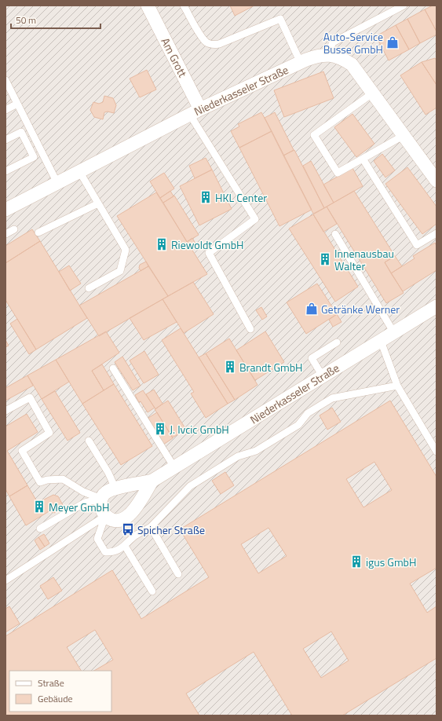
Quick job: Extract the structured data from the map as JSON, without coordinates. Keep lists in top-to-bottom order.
{
  "streets": {
    "street": ["Am Grott", "Niederkasseler Straße"]
  },
  "crossings": [
    ["Am Grott", "Niederkasseler Straße"]
  ],
  "places": {
    "shop": ["Auto-Service Busse GmbH", "Getränke Werner"],
    "building": [
      "HKL Center",
      "Riewoldt GmbH",
      "Innenausbau Walter",
      "Brandt GmbH",
      "J. Ivcic GmbH",
      "Meyer GmbH",
      "igus GmbH"
    ],
    "bus stop": ["Spicher Straße"]
  },
  "legend": ["Straße", "Gebäude"],
  "scale_bar": "50 m"
}
